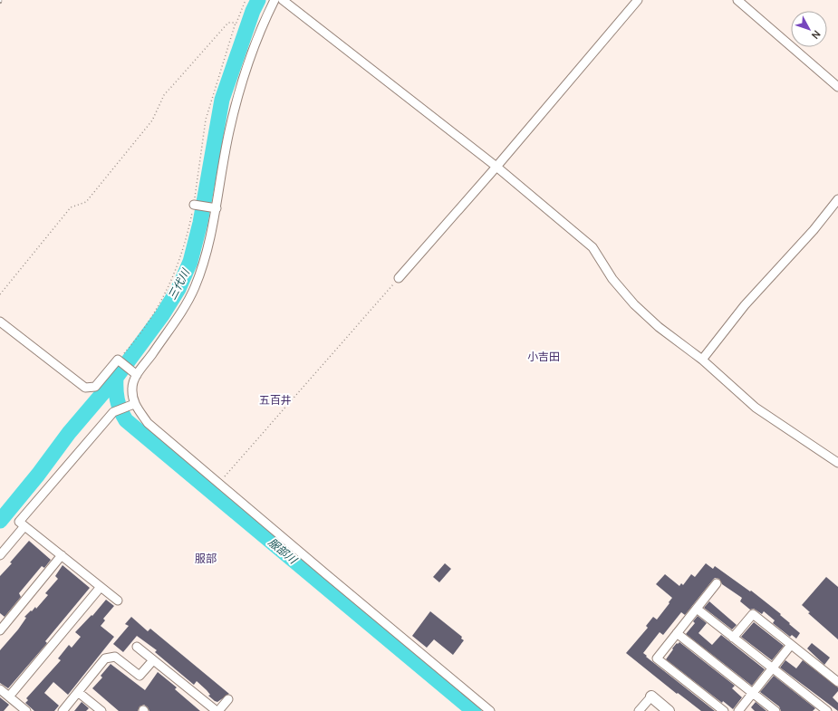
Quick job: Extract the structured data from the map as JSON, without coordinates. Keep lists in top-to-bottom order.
{
  "districts": ["小吉田", "五百井", "服部"],
  "water": ["三代川", "服部川"],
  "north": "bottom right"
}
